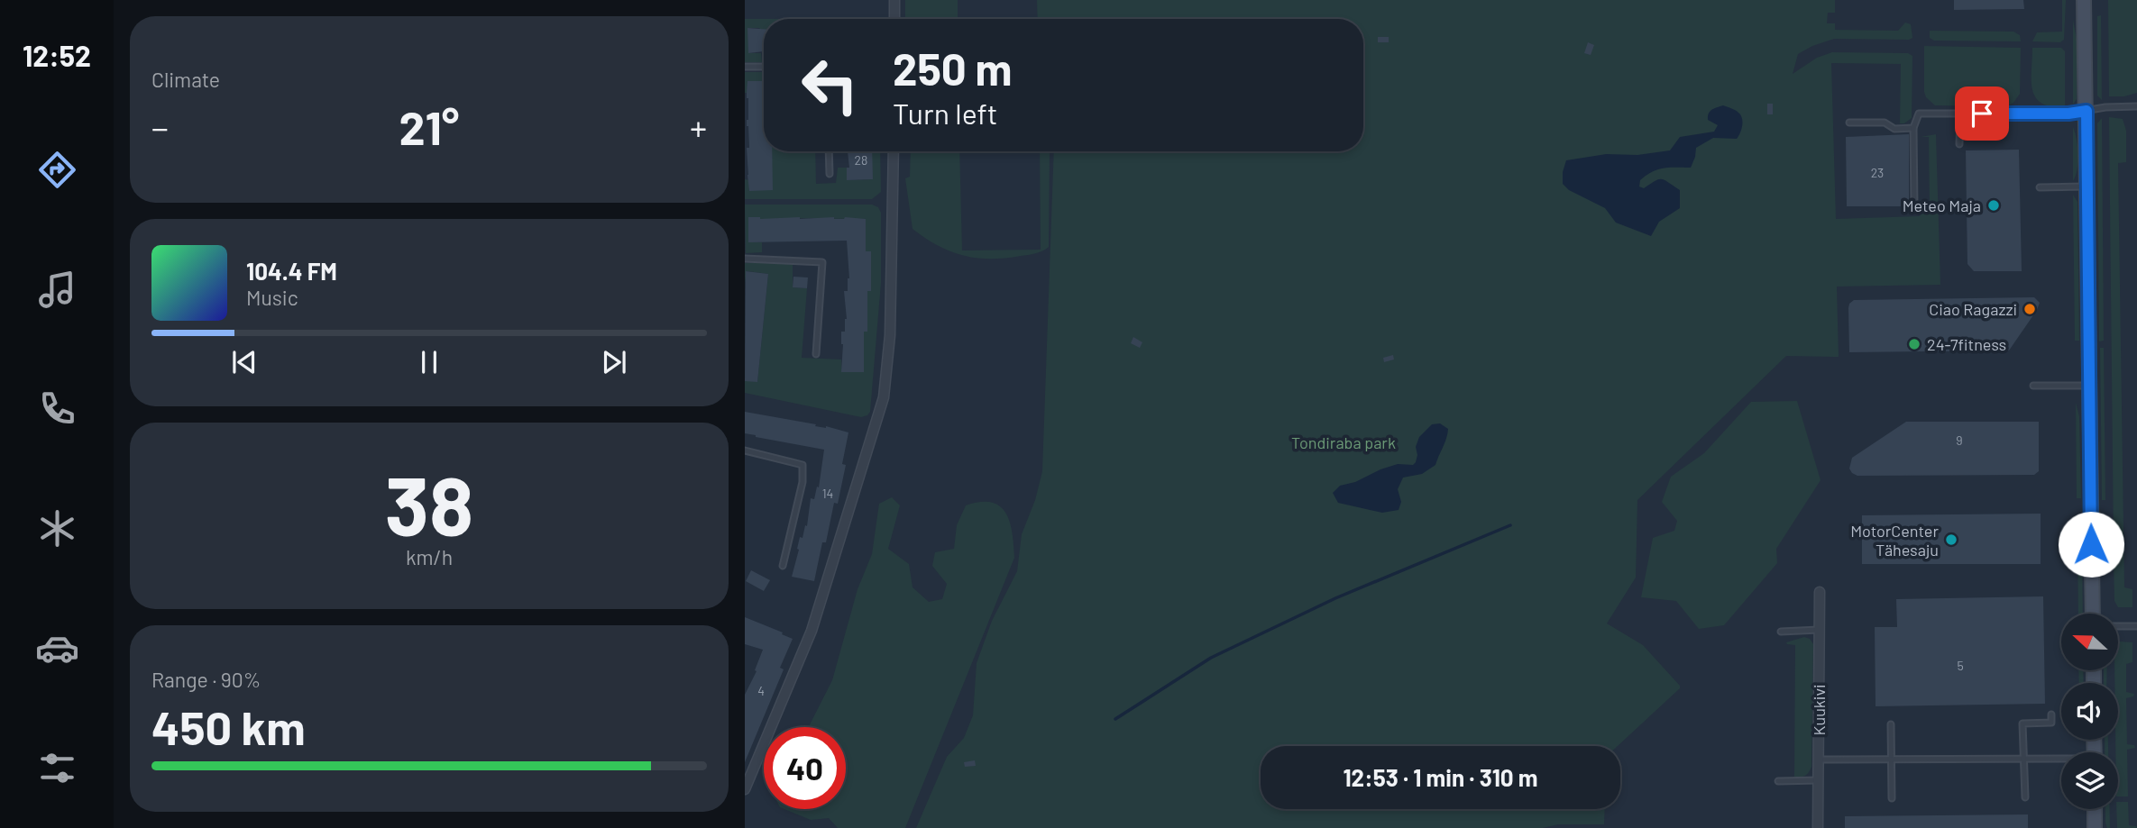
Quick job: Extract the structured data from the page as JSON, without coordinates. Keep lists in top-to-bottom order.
{
  "streets": {
    "street": ["Kuukivi"]
  },
  "parks": ["Tondiraba park"],
  "places": [
    "Meteo Maja",
    "Ciao Ragazzi",
    "24-7fitness",
    "MotorCenter Tähesaju"
  ],
  "house_numbers": [
    "28",
    "23",
    "9",
    "14",
    "5",
    "4"
  ],
  "north": "left",
  "page": {
    "tabs": "12:52",
    "tile": [
      "Climate",
      ["38", "km/h"],
      ["Range · 90%", "450 km"]
    ],
    "turn": ["250 m", "Turn left"],
    "heat": ["−", "21°", "+"],
    "song": ["104.4 FM", "Music"],
    "limit": "40",
    "trip": "12:53 · 1 min · 310 m"
  }
}
